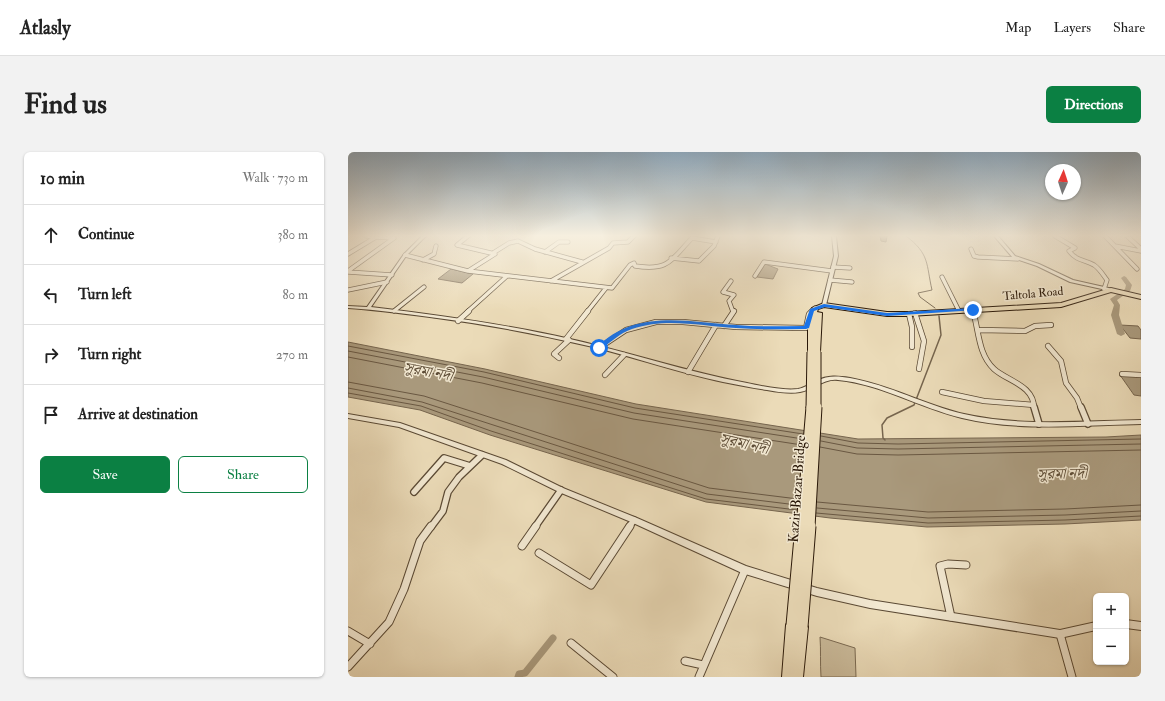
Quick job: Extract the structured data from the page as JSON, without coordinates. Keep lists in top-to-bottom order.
{
  "streets": {
    "main road": ["Taltola Road", "Kazir Bazar Bridge"]
  },
  "crossings": [
    ["Taltola Road", "Kazir Bazar Bridge"]
  ],
  "water": ["সুরমা নদী"],
  "north": "top",
  "page": {
    "header": "Atlasly",
    "nav": ["Map", "Layers", "Share"],
    "buttons": [
      "Directions",
      ["Save", "Share"]
    ],
    "title": "Find us",
    "heading": ["10 min", "Walk · 730 m"],
    "list": [
      ["Continue", "380 m"],
      ["Turn left", "80 m"],
      ["Turn right", "270 m"],
      "Arrive at destination"
    ],
    "map_buttons": ["+", "−"]
  }
}
